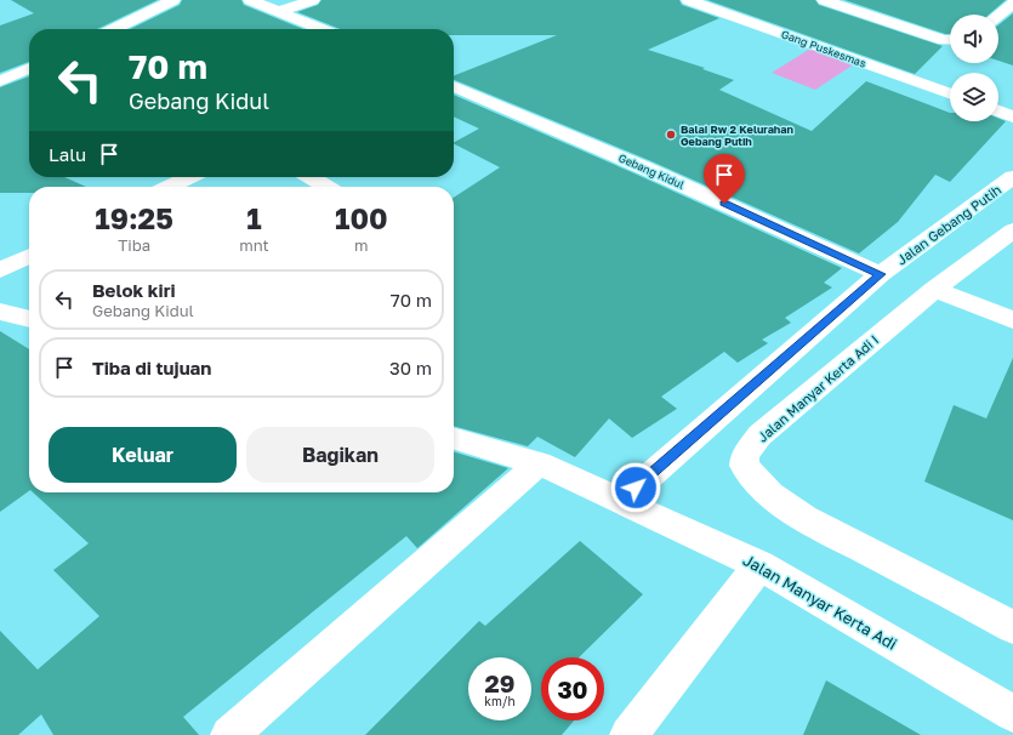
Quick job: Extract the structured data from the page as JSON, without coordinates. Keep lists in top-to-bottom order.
{
  "streets": {
    "street": [
      "Gang Puskesmas",
      "Gebang Kidul",
      "Jalan Gebang Putih",
      "Jalan Manyar Kerta Adi I",
      "Jalan Manyar Kerta Adi"
    ]
  },
  "crossings": [
    ["Gebang Kidul", "Jalan Gebang Putih"],
    ["Jalan Gebang Putih", "Jalan Manyar Kerta Adi"]
  ],
  "places": ["Balai Rw 2 Kelurahan Gebang Putih"],
  "page": {
    "turn": ["70 m", "Gebang Kidul"],
    "then": "Lalu",
    "eta": [
      "19:25",
      "Tiba",
      "1",
      "mnt",
      "100",
      "m"
    ],
    "list": [
      {
        "name": "Belok kiri",
        "note": "Gebang Kidul",
        "value": "70 m"
      },
      {
        "name": "Tiba di tujuan",
        "value": "30 m"
      }
    ],
    "buttons": ["Keluar", "Bagikan"],
    "speed": "29 km/h",
    "limit": "30"
  }
}
